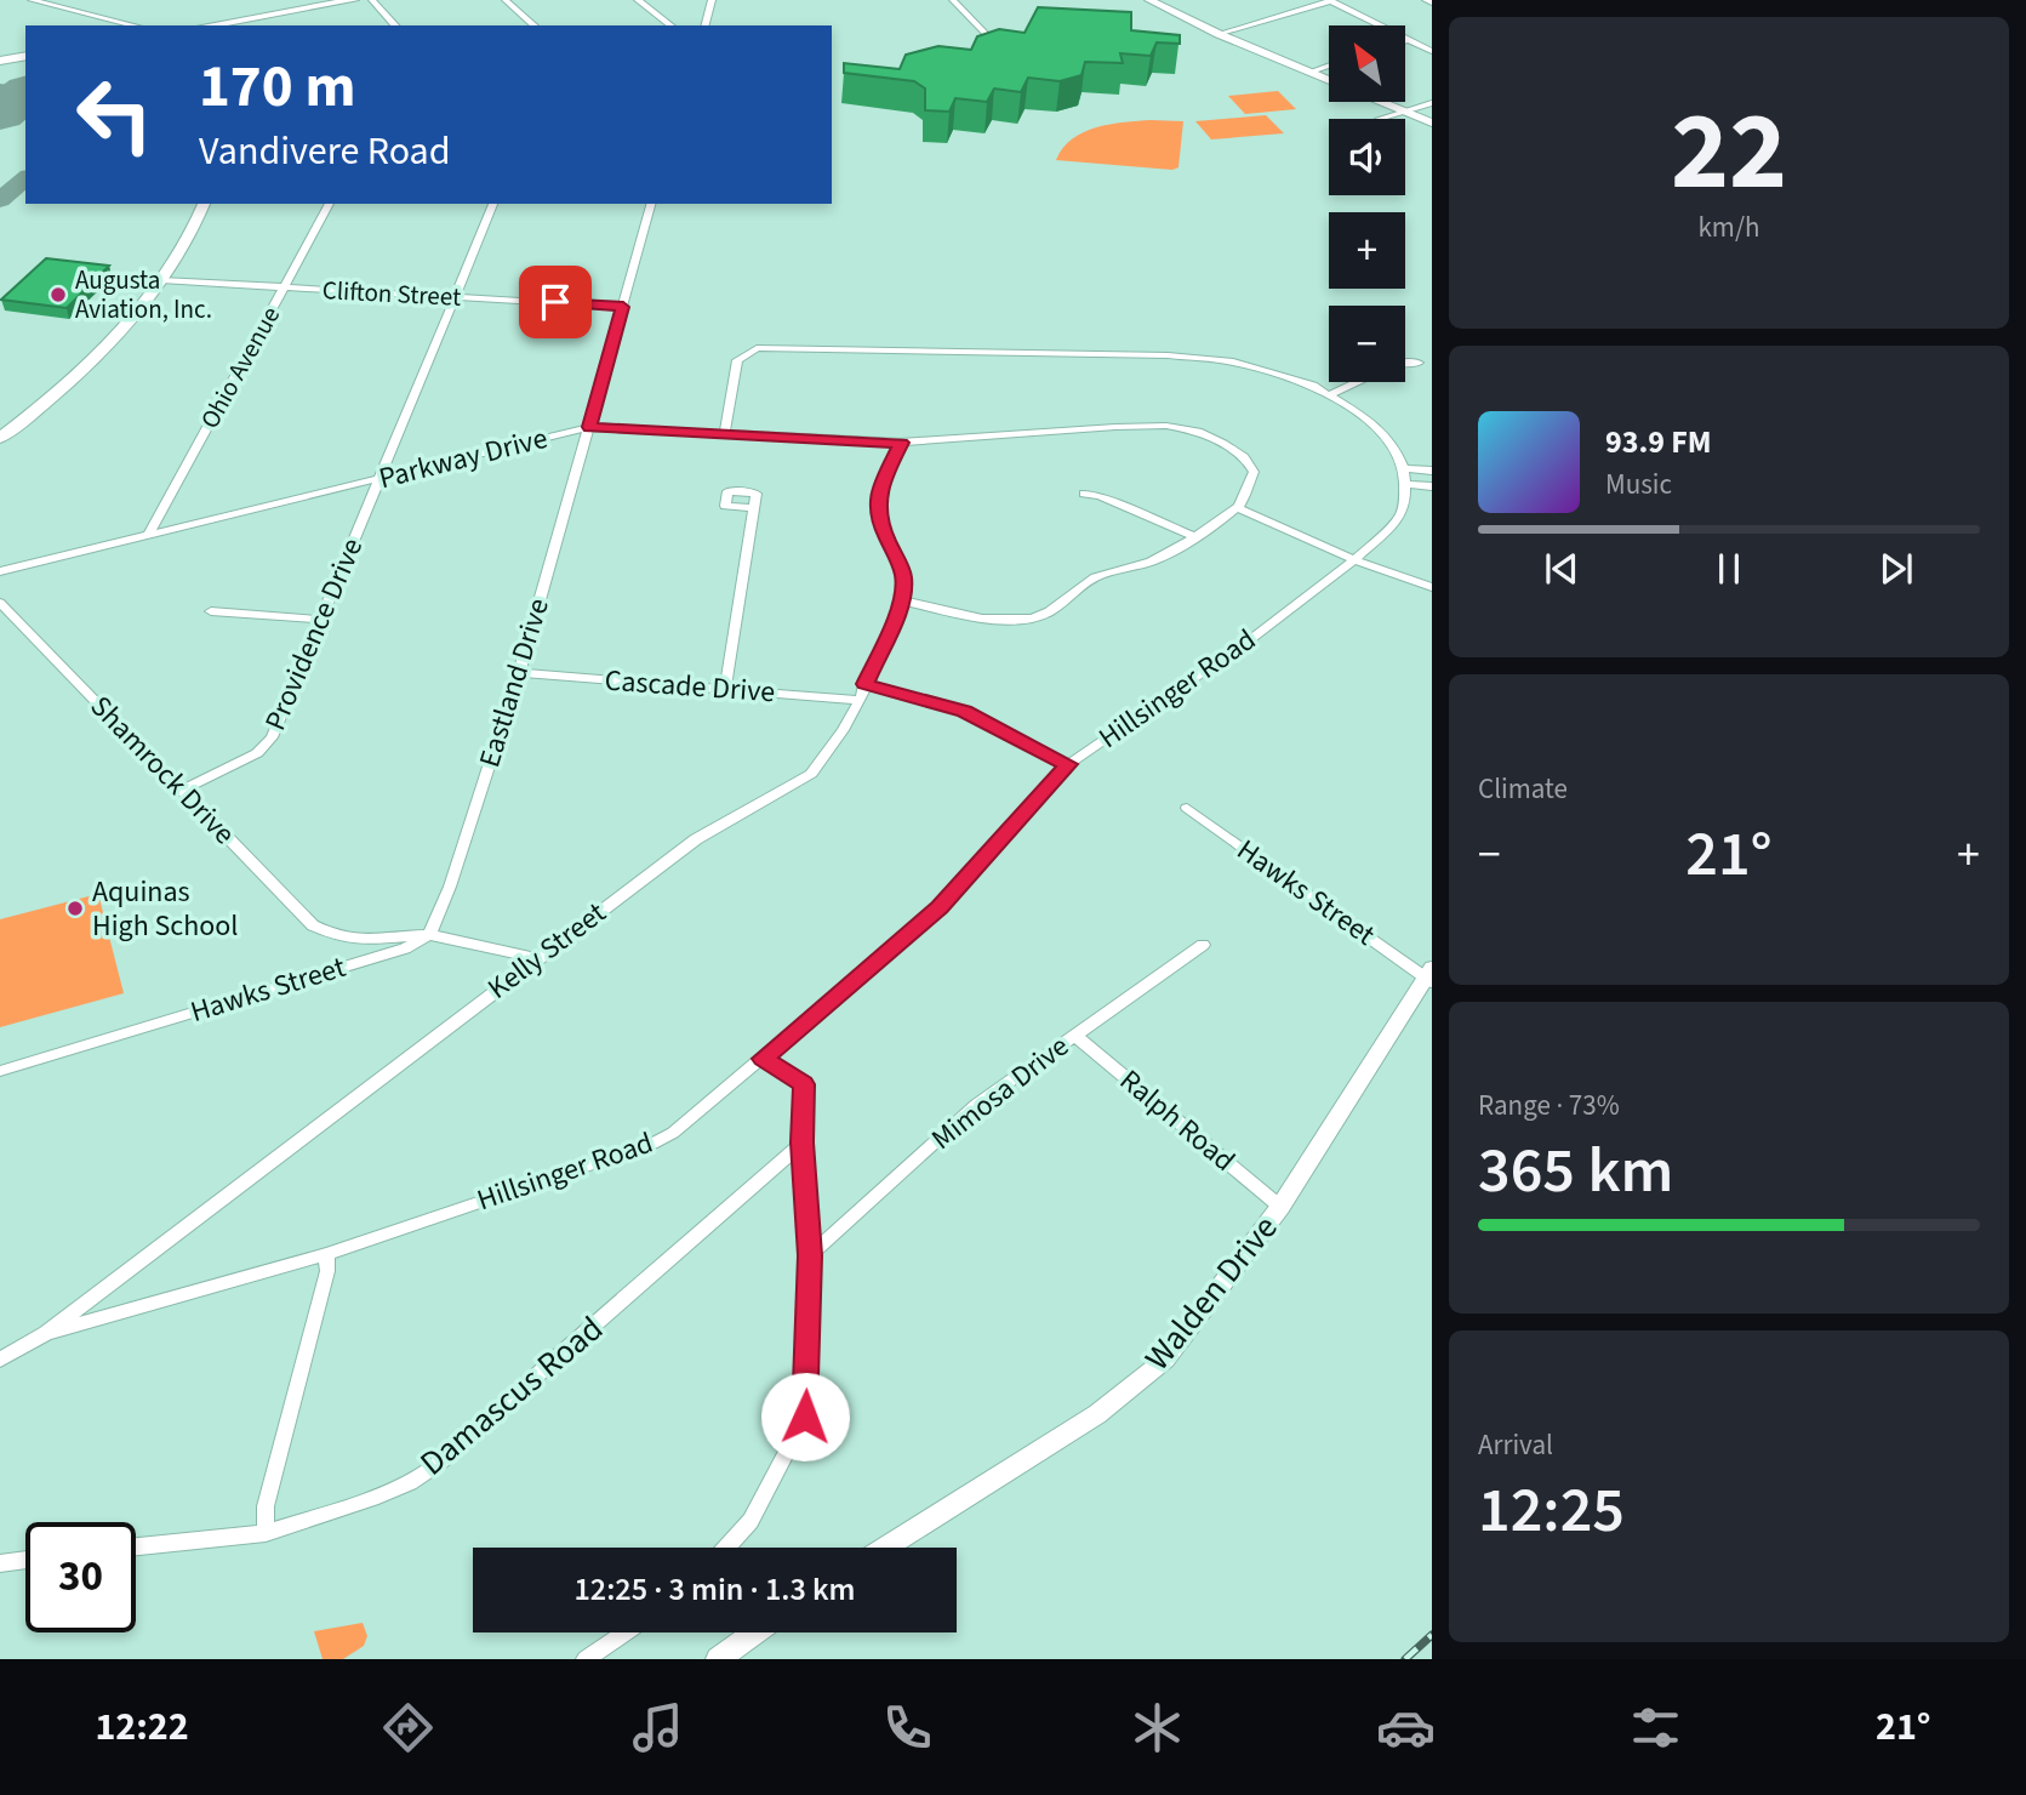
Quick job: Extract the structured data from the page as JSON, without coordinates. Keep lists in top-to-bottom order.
{
  "streets": {
    "street": [
      "Clifton Street",
      "Ohio Avenue",
      "Parkway Drive",
      "Providence Drive",
      "Eastland Drive",
      "Cascade Drive",
      "Hillsinger Road",
      "Shamrock Drive",
      "Hawks Street",
      "Kelly Street",
      "Mimosa Drive",
      "Ralph Road",
      "Walden Drive",
      "Damascus Road"
    ]
  },
  "crossings": [
    ["Clifton Street", "Ohio Avenue"],
    ["Clifton Street", "Providence Drive"],
    ["Clifton Street", "Eastland Drive"],
    ["Ohio Avenue", "Parkway Drive"],
    ["Parkway Drive", "Providence Drive"],
    ["Parkway Drive", "Eastland Drive"],
    ["Parkway Drive", "Hillsinger Road"],
    ["Providence Drive", "Shamrock Drive"],
    ["Eastland Drive", "Cascade Drive"],
    ["Eastland Drive", "Hawks Street"],
    ["Cascade Drive", "Kelly Street"],
    ["Hillsinger Road", "Kelly Street"],
    ["Hawks Street", "Walden Drive"],
    ["Mimosa Drive", "Ralph Road"],
    ["Ralph Road", "Walden Drive"]
  ],
  "places": ["Augusta Aviation, Inc.", "Aquinas High School"],
  "north": "top left",
  "page": {
    "tile": [
      ["22", "km/h"],
      "Climate",
      ["Range · 73%", "365 km"],
      ["Arrival", "12:25"]
    ],
    "map_buttons": ["+", "−"],
    "turn": ["170 m", "Vandivere Road"],
    "song": ["93.9 FM", "Music"],
    "heat": ["−", "21°", "+"],
    "limit": "30",
    "trip": "12:25 · 3 min · 1.3 km",
    "tabs": ["12:22", "21°"]
  }
}
